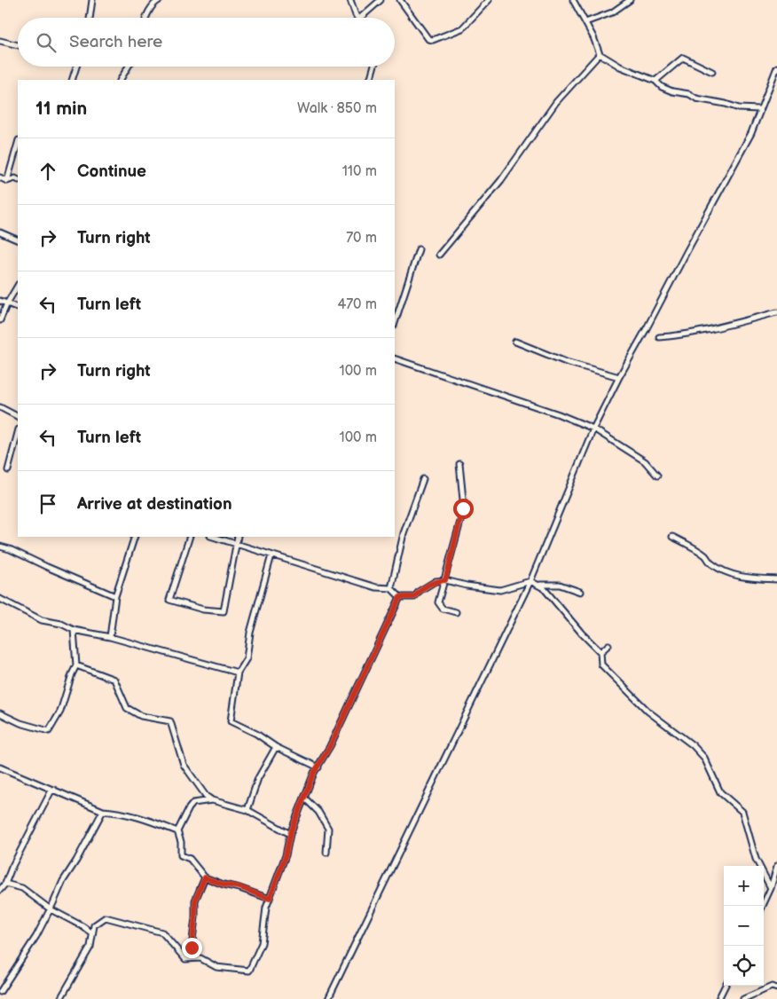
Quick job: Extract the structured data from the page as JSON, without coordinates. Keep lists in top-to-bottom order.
{
  "page": {
    "search": "Search here",
    "heading": ["11 min", "Walk · 850 m"],
    "list": [
      ["Continue", "110 m"],
      ["Turn right", "70 m"],
      ["Turn left", "470 m"],
      ["Turn right", "100 m"],
      ["Turn left", "100 m"],
      "Arrive at destination"
    ],
    "map_buttons": ["+", "−"]
  }
}
